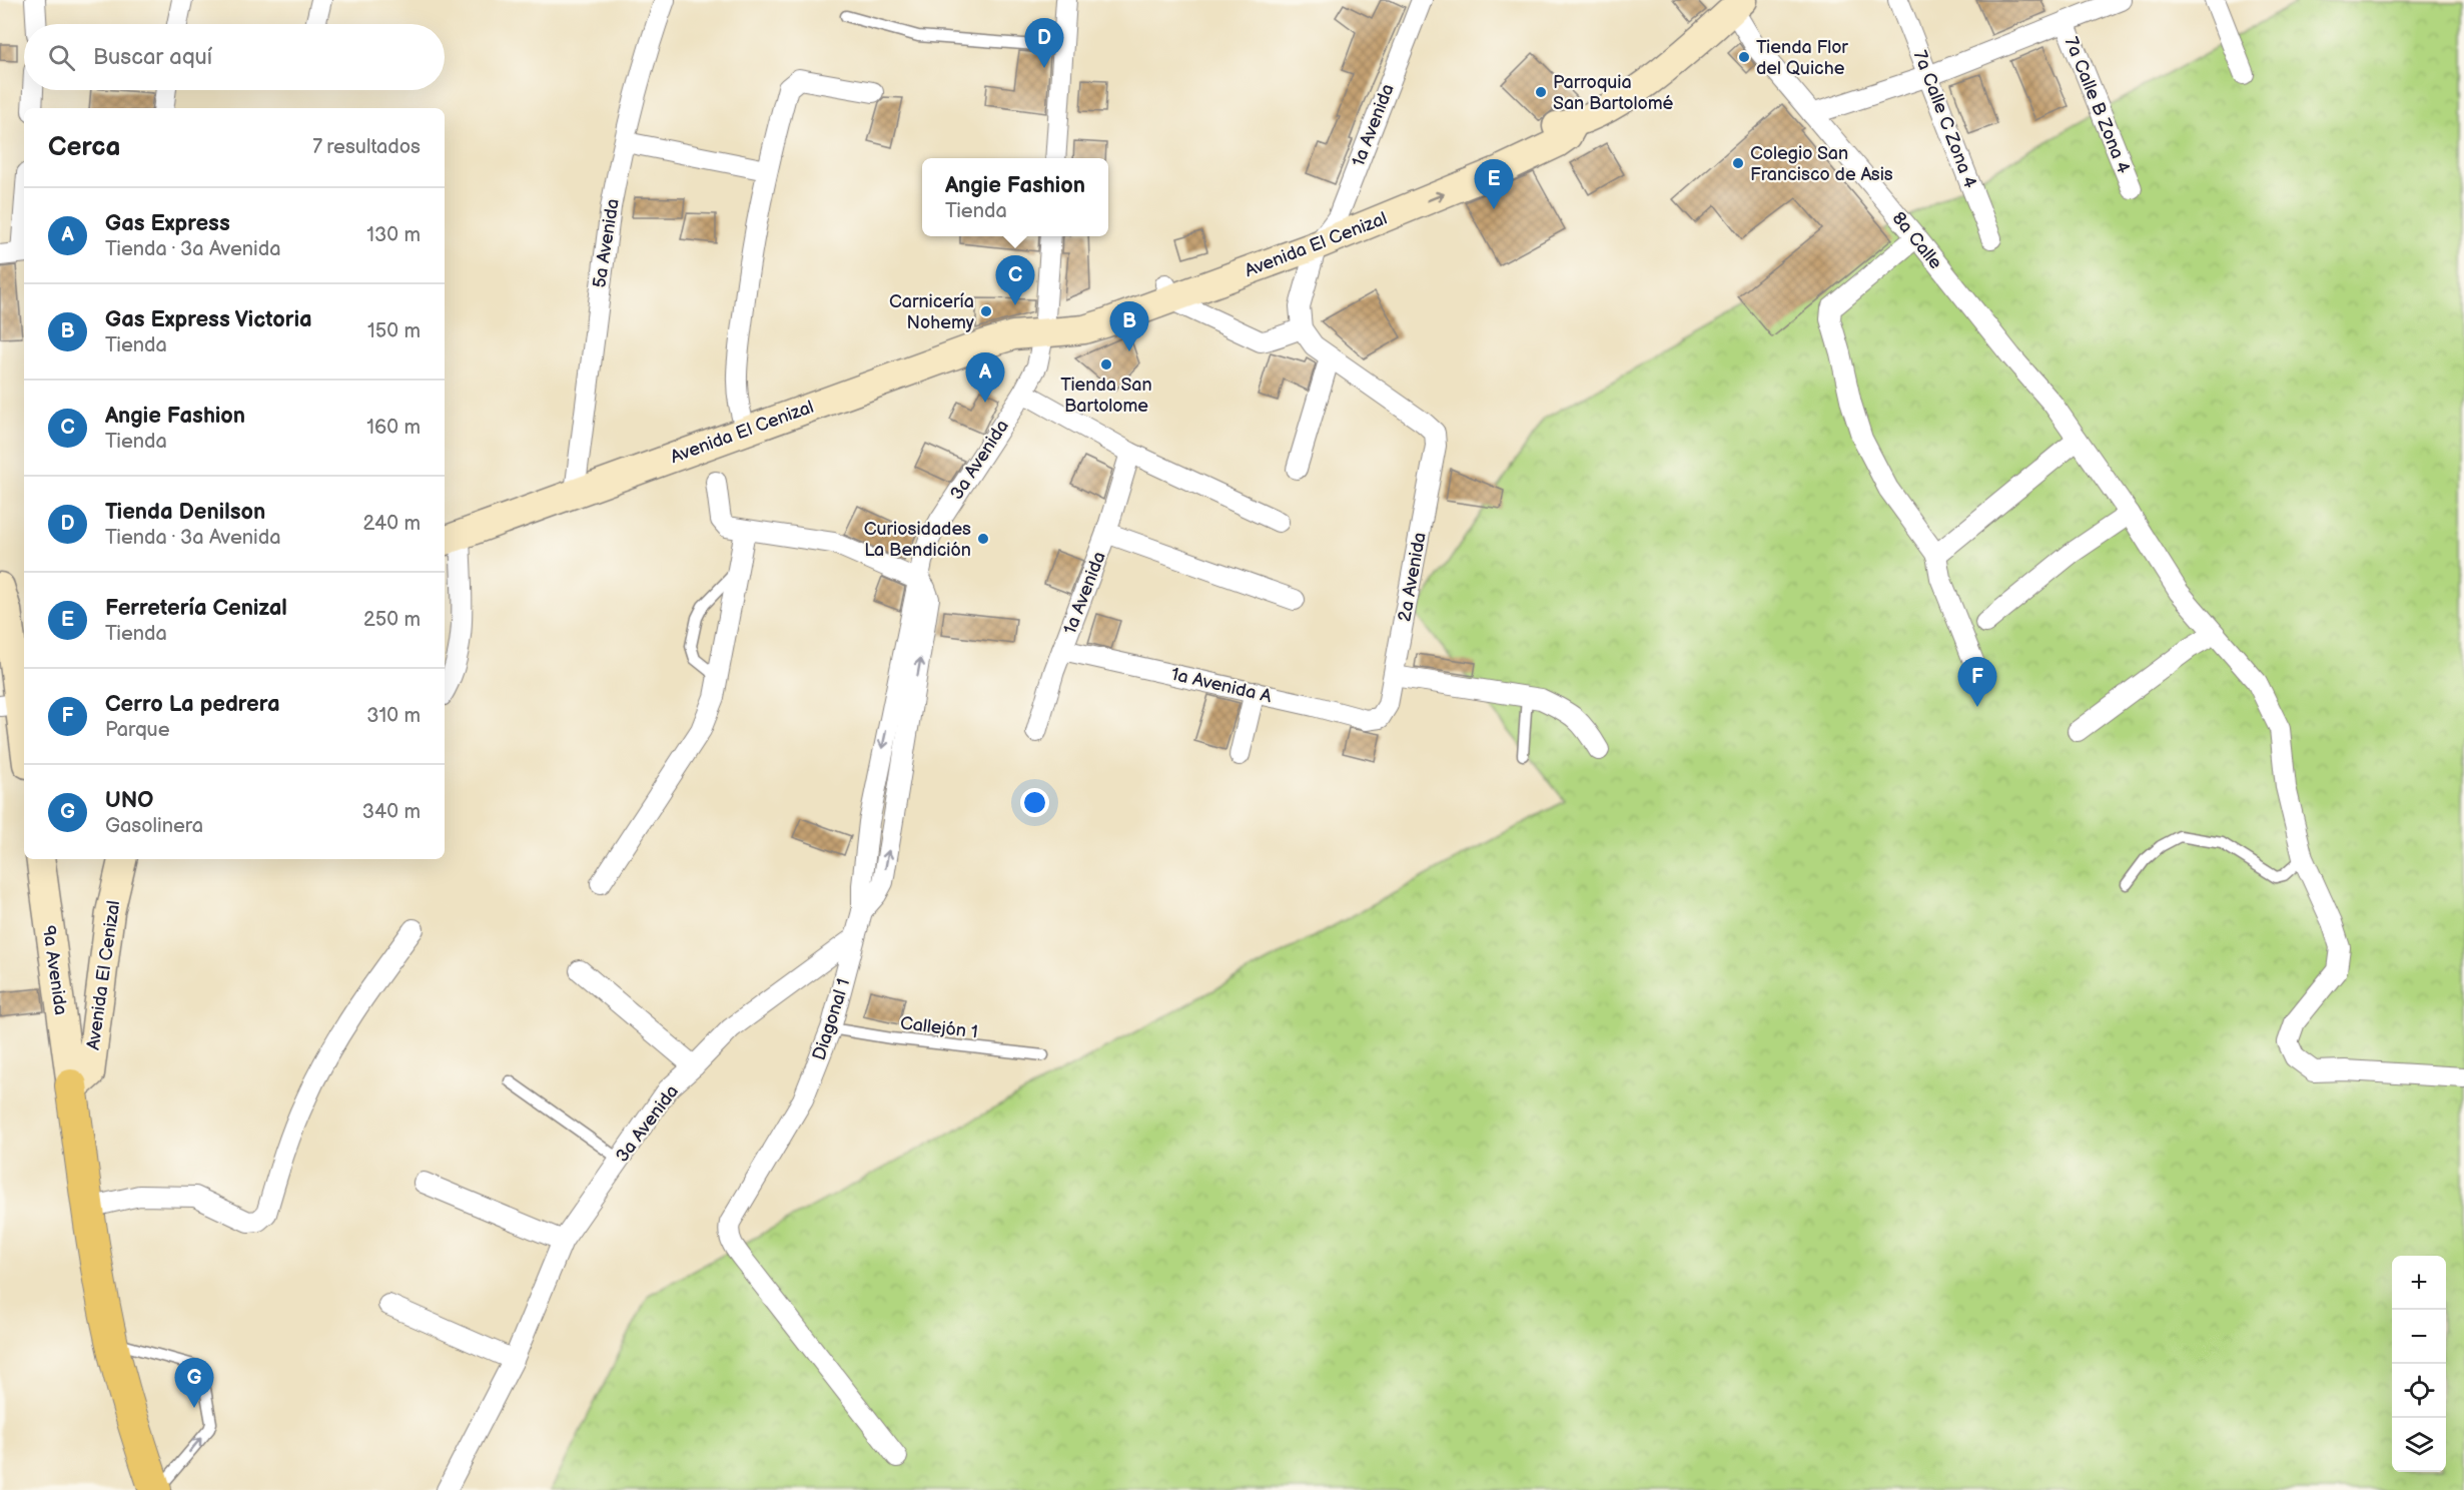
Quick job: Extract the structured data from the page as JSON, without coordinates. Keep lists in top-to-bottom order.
{
  "streets": {
    "street": [
      "7a Calle B Zona 4",
      "7a Calle C Zona 4",
      "1a Avenida",
      "8a Calle",
      "5a Avenida",
      "Avenida El Cenizal",
      "3a Avenida",
      "2a Avenida",
      "1a Avenida A",
      "9a Avenida",
      "Diagonal 1"
    ],
    "lane": ["Callejón 1"]
  },
  "crossings": [
    ["1a Avenida", "Avenida El Cenizal"],
    ["1a Avenida", "1a Avenida A"],
    ["8a Calle", "Avenida El Cenizal"],
    ["5a Avenida", "Avenida El Cenizal"],
    ["Avenida El Cenizal", "3a Avenida"],
    ["Avenida El Cenizal", "9a Avenida"],
    ["3a Avenida", "Diagonal 1"],
    ["2a Avenida", "1a Avenida A"],
    ["Diagonal 1", "Callejón 1"]
  ],
  "places": [
    "Tienda Flor del Quiche",
    "Parroquia San Bartolomé",
    "Colegio San Francisco de Asis",
    "Carnicería Nohemy",
    "Tienda San Bartolome",
    "Curiosidades La Bendición"
  ],
  "page": {
    "pins": [
      "D",
      "E",
      "C",
      "B",
      "A",
      "F",
      "G"
    ],
    "search": "Buscar aquí",
    "heading": ["Cerca", "7 resultados"],
    "popup": ["Angie Fashion", "Tienda"],
    "list": [
      {
        "mark": "A",
        "name": "Gas Express",
        "note": "Tienda · 3a Avenida",
        "value": "130 m"
      },
      {
        "mark": "B",
        "name": "Gas Express Victoria",
        "note": "Tienda",
        "value": "150 m"
      },
      {
        "mark": "C",
        "name": "Angie Fashion",
        "note": "Tienda",
        "value": "160 m"
      },
      {
        "mark": "D",
        "name": "Tienda Denilson",
        "note": "Tienda · 3a Avenida",
        "value": "240 m"
      },
      {
        "mark": "E",
        "name": "Ferretería Cenizal",
        "note": "Tienda",
        "value": "250 m"
      },
      {
        "mark": "F",
        "name": "Cerro La pedrera",
        "note": "Parque",
        "value": "310 m"
      },
      {
        "mark": "G",
        "name": "UNO",
        "note": "Gasolinera",
        "value": "340 m"
      }
    ],
    "map_buttons": ["+", "−"]
  }
}
